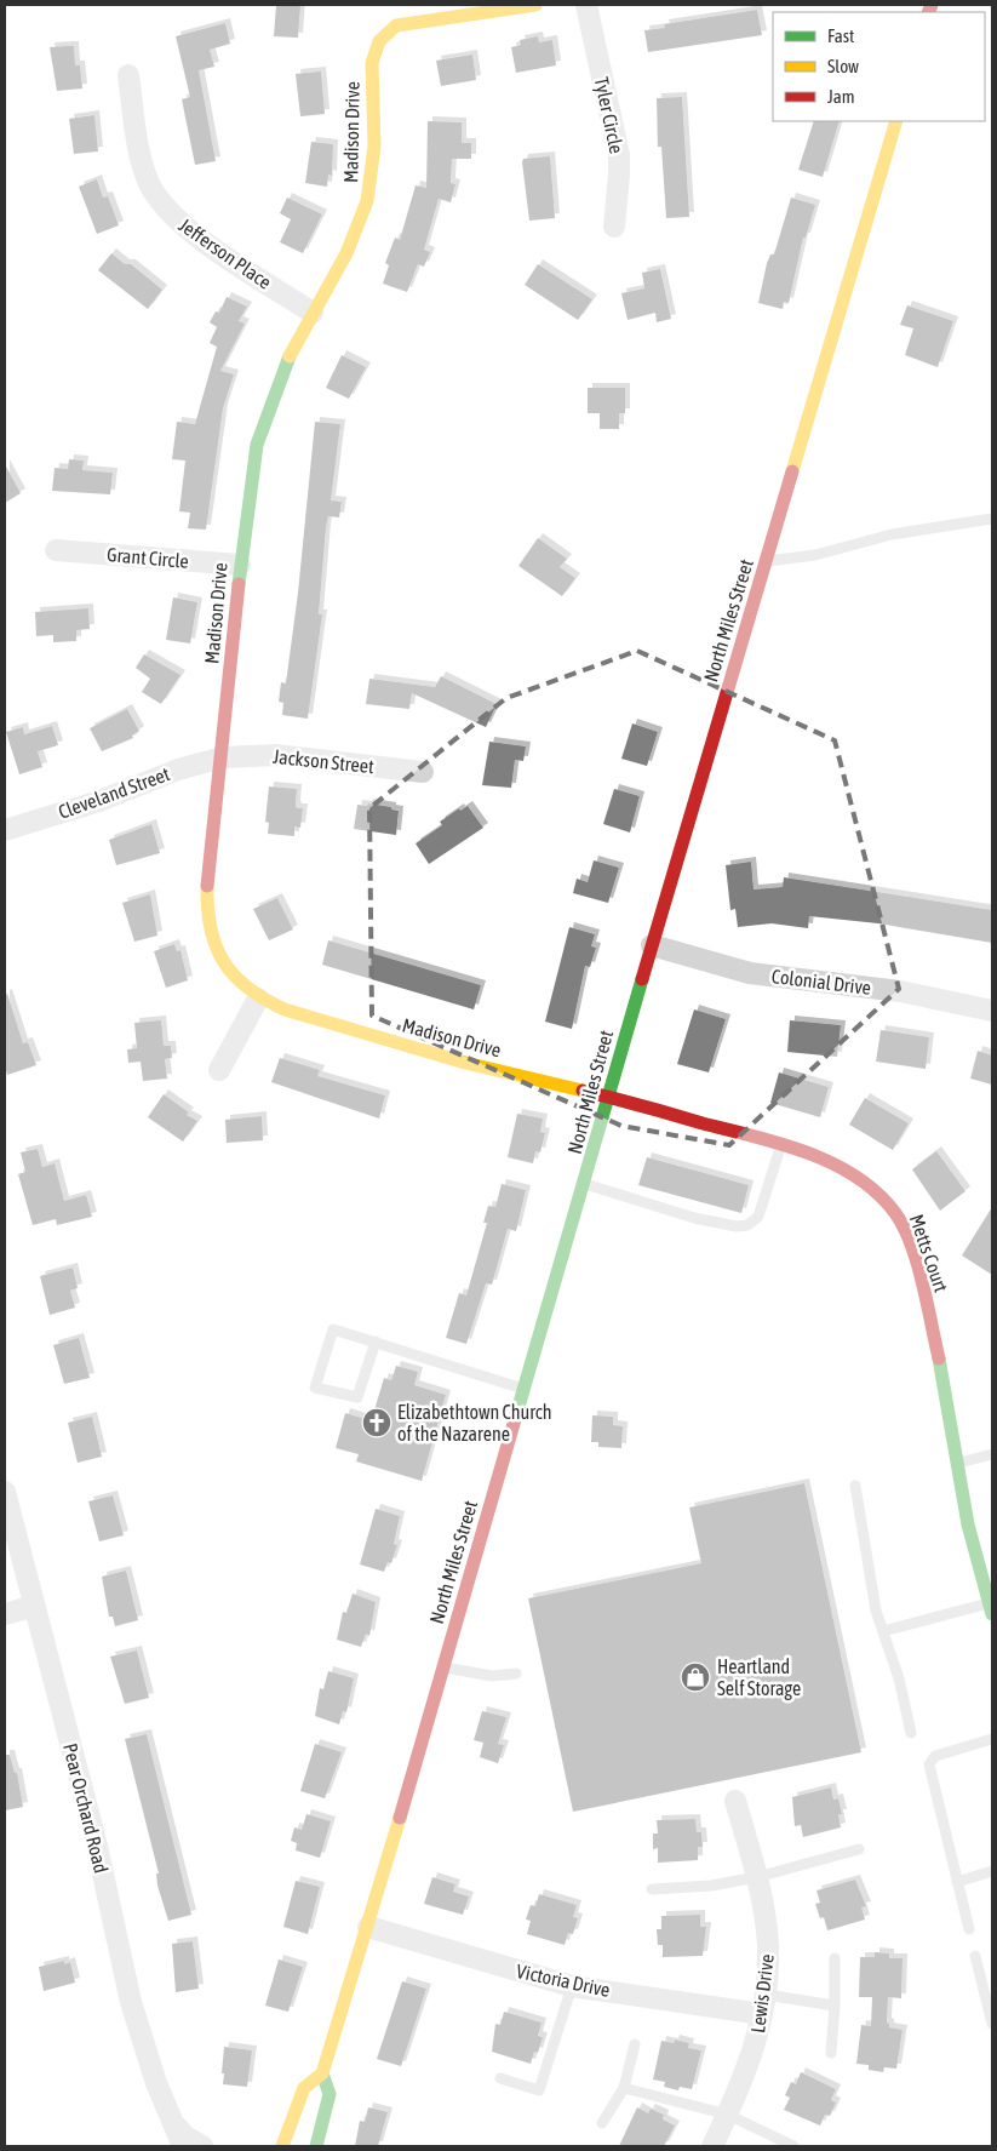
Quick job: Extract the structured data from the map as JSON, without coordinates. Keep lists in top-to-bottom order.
{
  "streets": {
    "street": [
      "Tyler Circle",
      "Madison Drive",
      "Jefferson Place",
      "Grant Circle",
      "North Miles Street",
      "Jackson Street",
      "Cleveland Street",
      "Colonial Drive",
      "Metts Court",
      "Pear Orchard Road",
      "Victoria Drive",
      "Lewis Drive"
    ]
  },
  "crossings": [
    ["Madison Drive", "Jefferson Place"],
    ["Madison Drive", "Grant Circle"],
    ["Madison Drive", "North Miles Street"],
    ["Madison Drive", "Jackson Street"],
    ["Madison Drive", "Cleveland Street"],
    ["Madison Drive", "Metts Court"],
    ["North Miles Street", "Colonial Drive"],
    ["North Miles Street", "Metts Court"],
    ["North Miles Street", "Victoria Drive"],
    ["Jackson Street", "Cleveland Street"],
    ["Victoria Drive", "Lewis Drive"]
  ],
  "places": {
    "church": ["Elizabethtown Church of the Nazarene"],
    "shop": ["Heartland Self Storage"]
  },
  "legend": ["Fast", "Slow", "Jam"]
}
